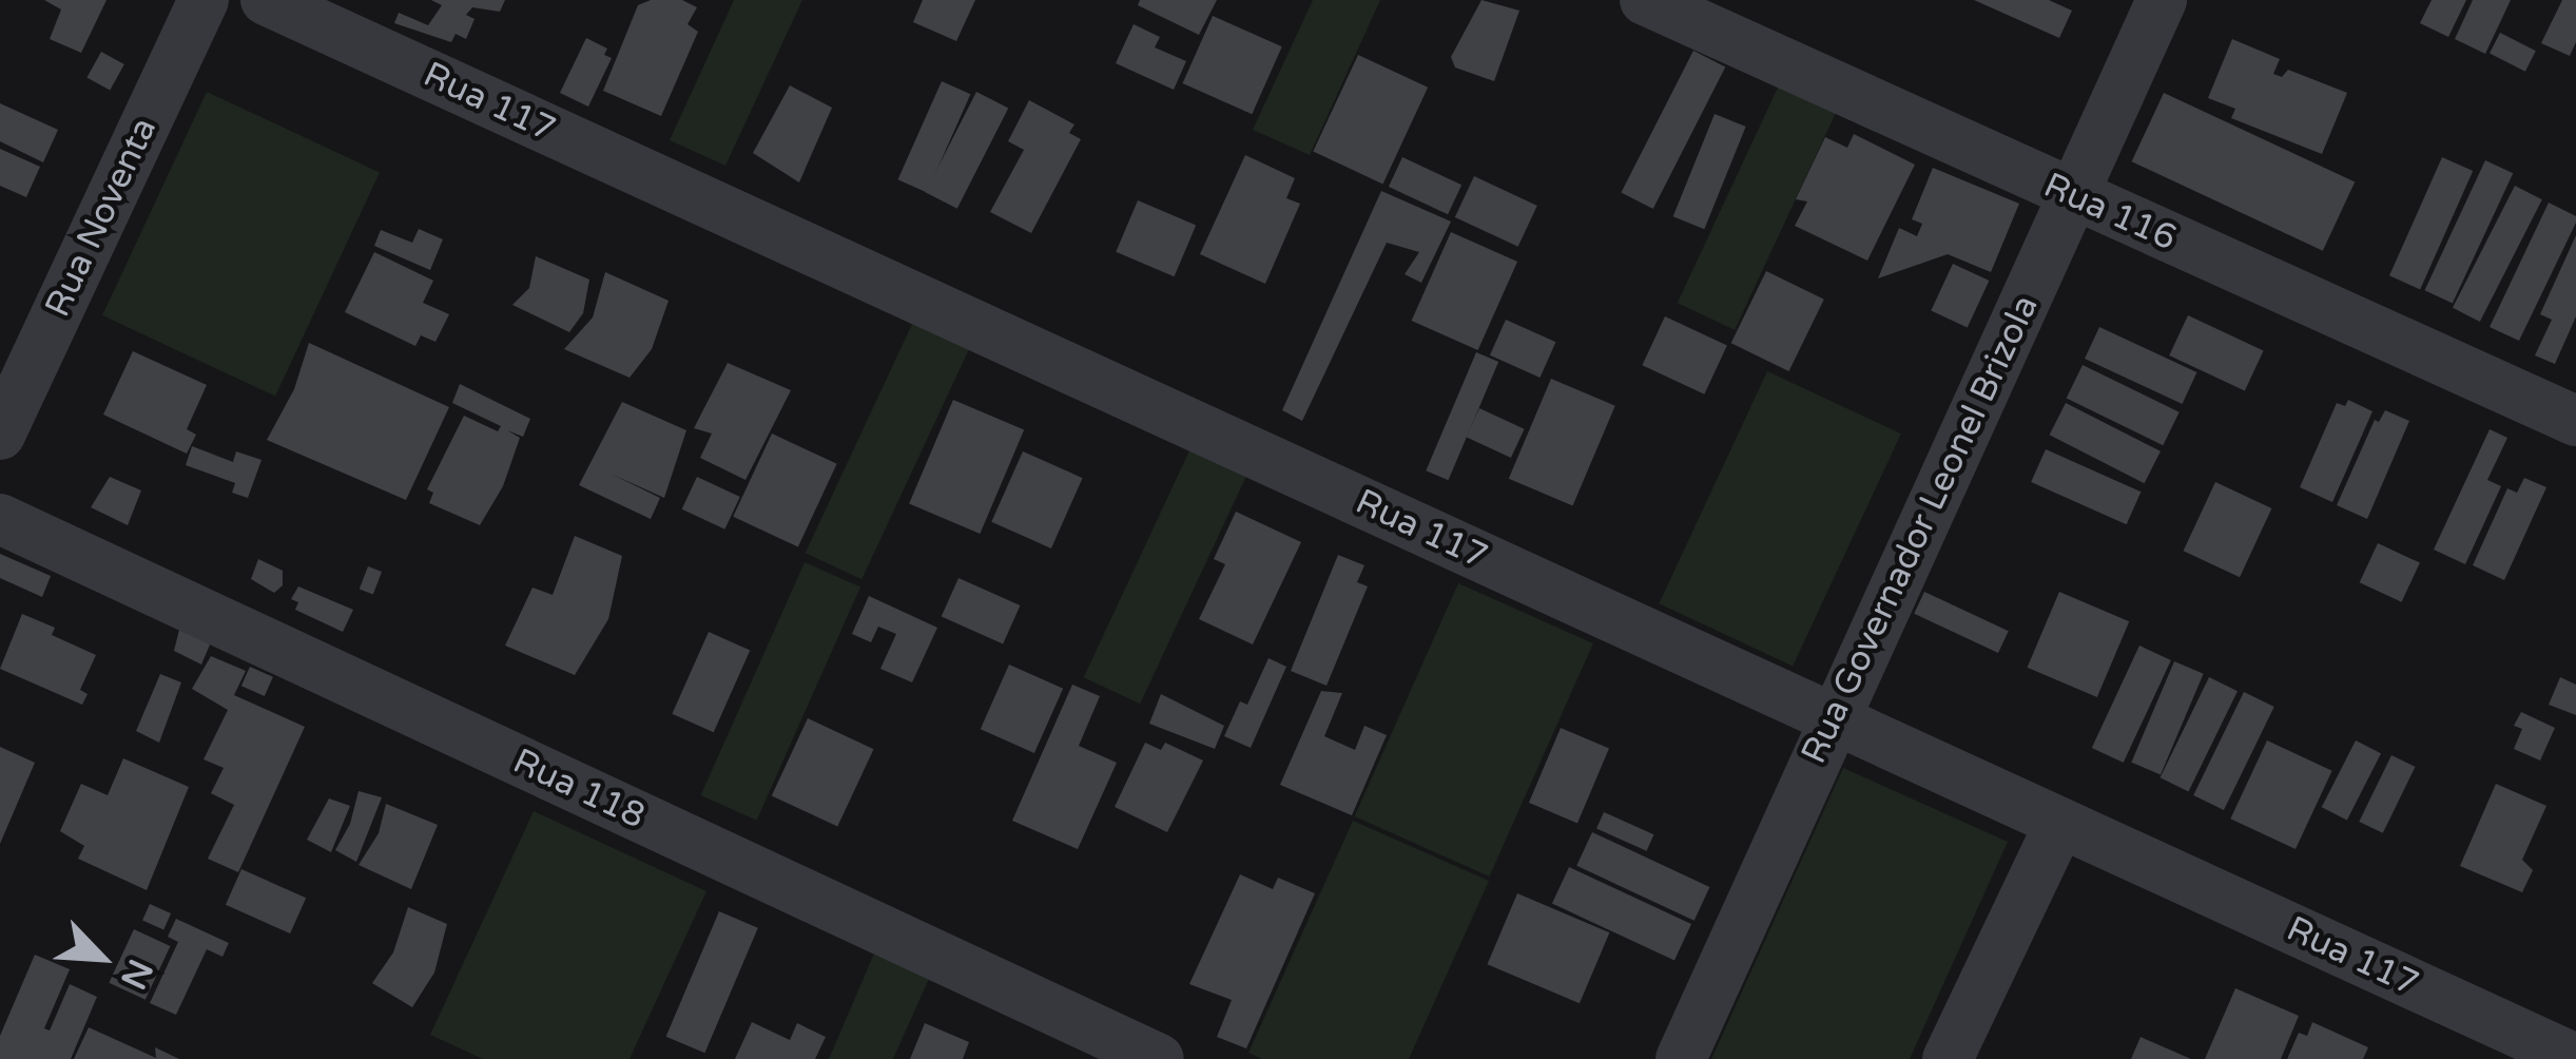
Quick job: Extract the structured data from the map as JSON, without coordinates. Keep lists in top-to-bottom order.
{
  "streets": {
    "street": [
      "Rua 117",
      "Rua 116",
      "Rua Noventa",
      "Rua Governador Leonel Brizola",
      "Rua 118"
    ]
  },
  "crossings": [
    ["Rua 117", "Rua Governador Leonel Brizola"],
    ["Rua 116", "Rua Governador Leonel Brizola"]
  ],
  "north": "bottom right"
}
